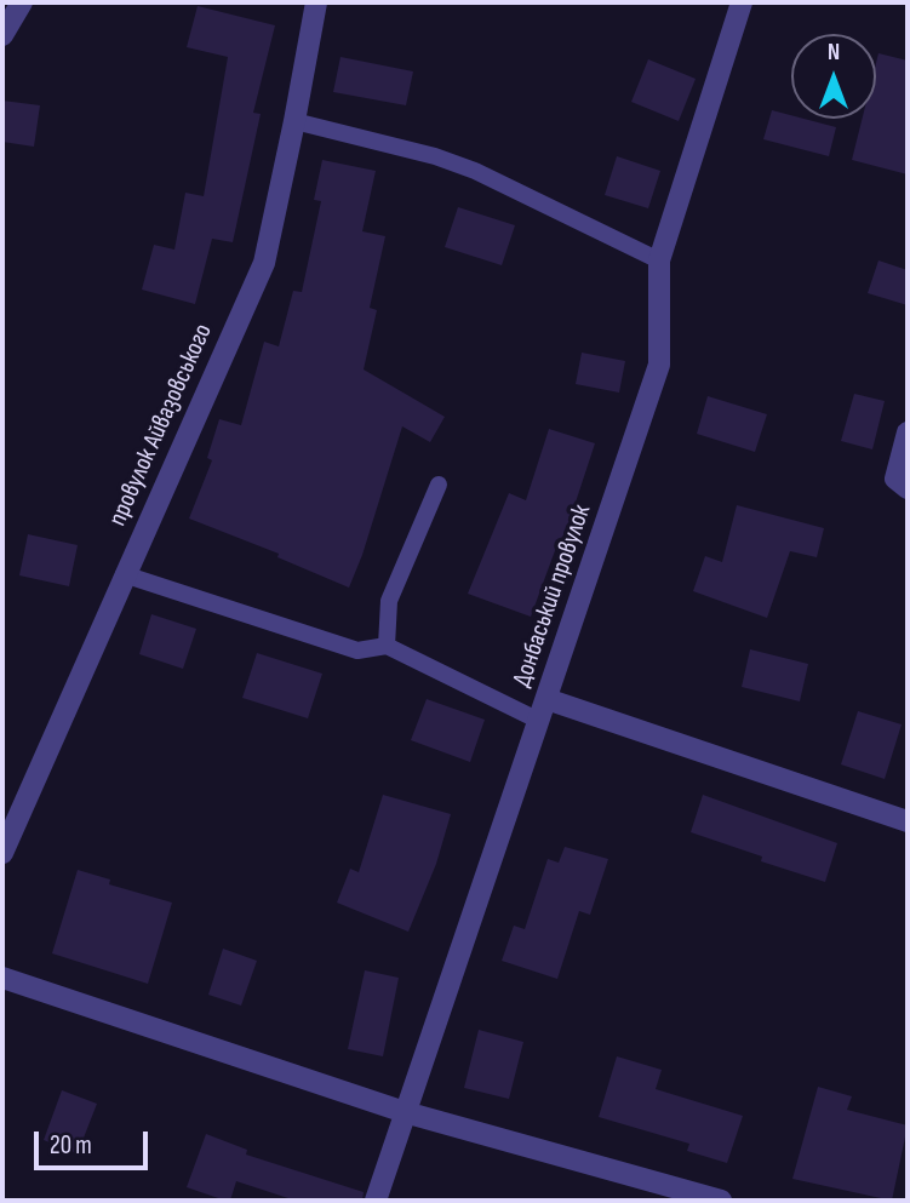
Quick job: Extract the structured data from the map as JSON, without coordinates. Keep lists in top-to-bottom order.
{
  "streets": {
    "street": ["провулок Айвазовського", "Донбаський провулок"]
  },
  "scale_bar": "20 m",
  "north": "top"
}
